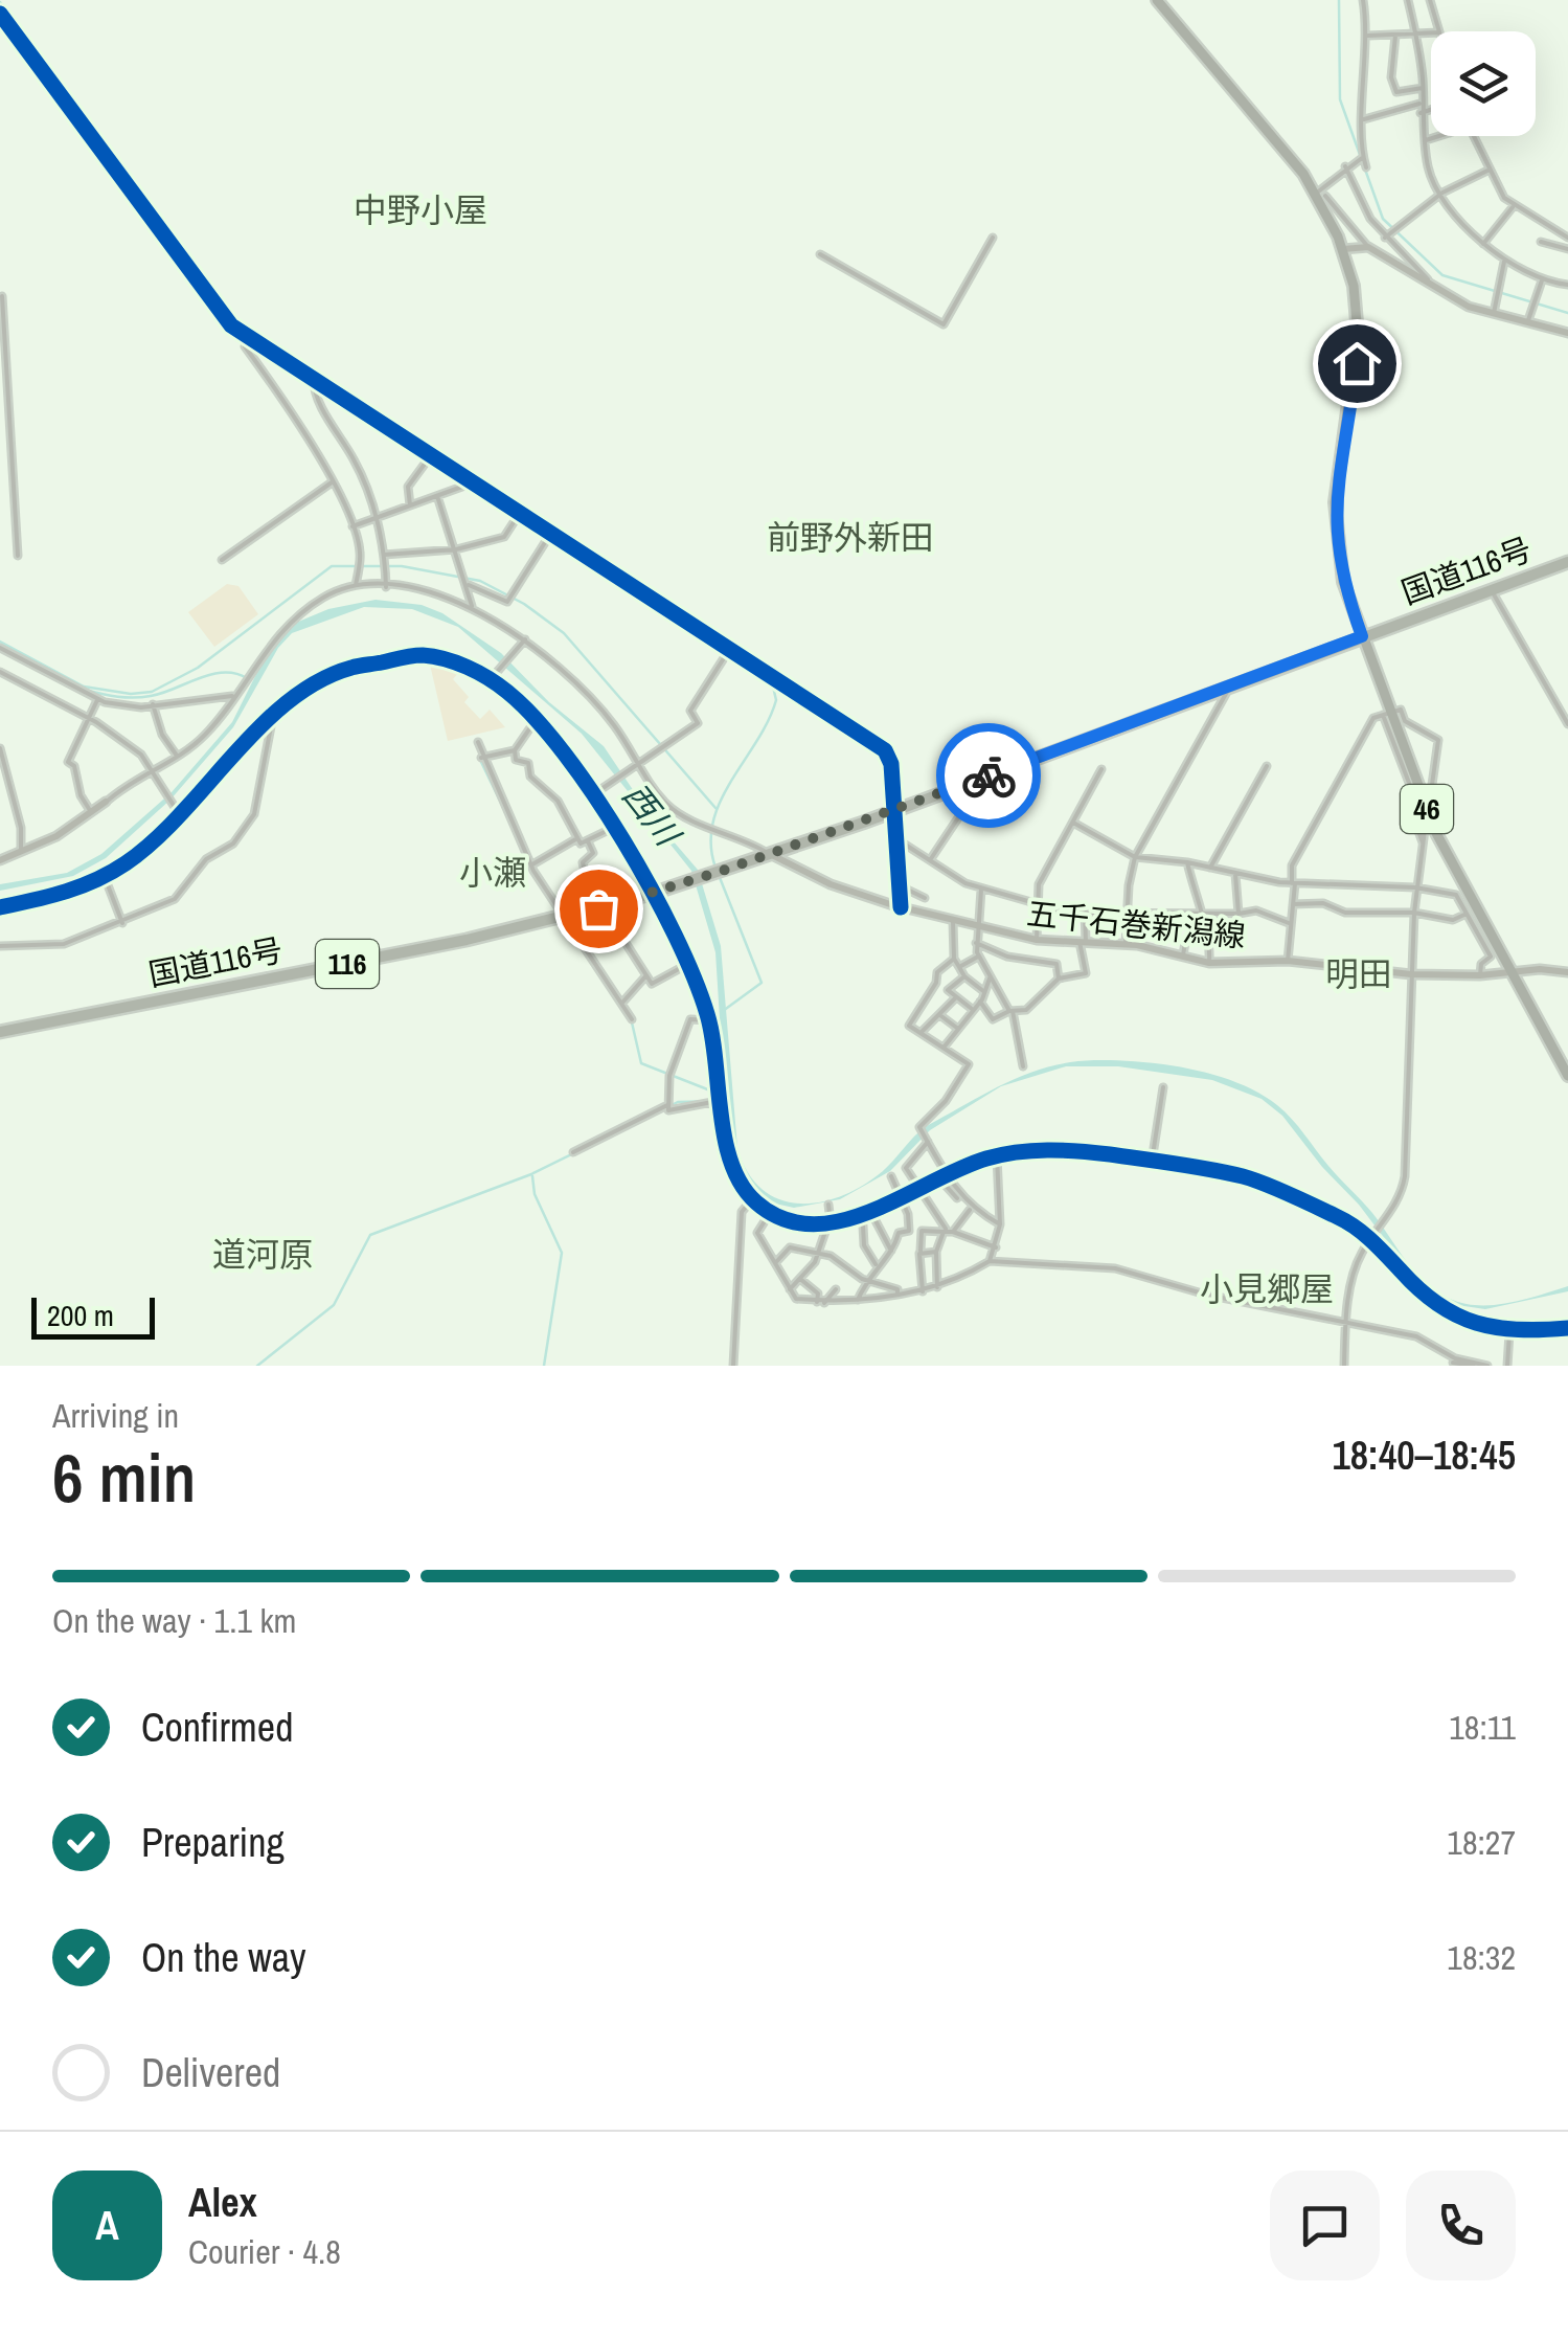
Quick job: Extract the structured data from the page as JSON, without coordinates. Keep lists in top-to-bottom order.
{
  "streets": {
    "highway": ["国道116号", "116"],
    "main road": ["46"],
    "street": ["五千石巻新潟線"]
  },
  "crossings": [
    ["国道116号", "46"],
    ["国道116号", "五千石巻新潟線"],
    ["46", "五千石巻新潟線"]
  ],
  "districts": [
    "中野小屋",
    "前野外新田",
    "小瀬",
    "明田",
    "道河原",
    "小見郷屋"
  ],
  "water": ["西川"],
  "scale_bar": "200 m",
  "page": {
    "scale": "200 m",
    "heading": ["6 min", "Arriving in", "18:40–18:45"],
    "panel": ["Alex", "Courier · 4.8"],
    "bar": "On the way · 1.1 km",
    "list": [
      ["Confirmed", "18:11"],
      ["Preparing", "18:27"],
      ["On the way", "18:32"],
      "Delivered"
    ],
    "round": "A"
  }
}
